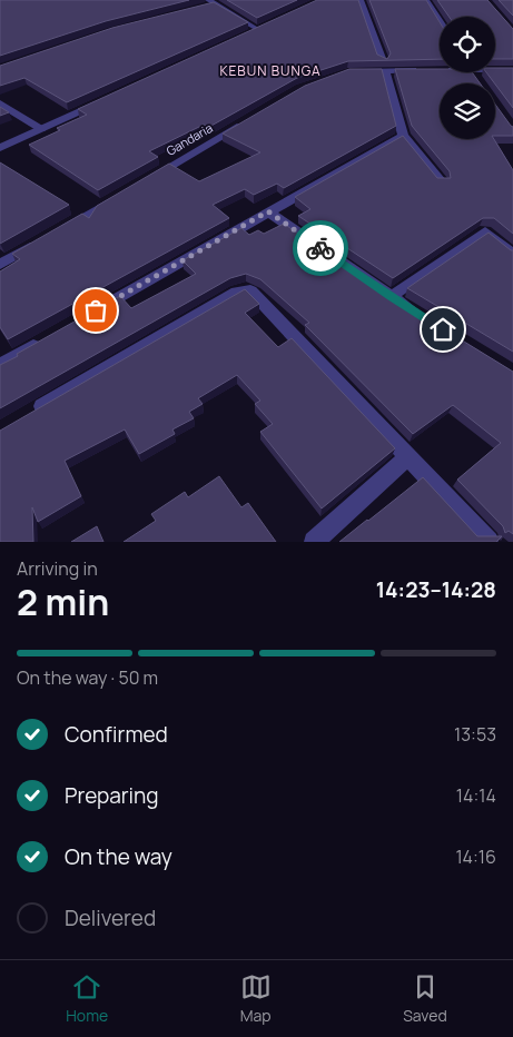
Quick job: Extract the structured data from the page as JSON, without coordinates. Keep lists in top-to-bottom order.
{
  "streets": {
    "street": ["Gandaria"]
  },
  "districts": ["KEBUN BUNGA"],
  "page": {
    "heading": ["2 min", "Arriving in", "14:23–14:28"],
    "bar": "On the way · 50 m",
    "list": [
      ["Confirmed", "13:53"],
      ["Preparing", "14:14"],
      ["On the way", "14:16"],
      "Delivered"
    ],
    "tabs": ["Home", "Map", "Saved"]
  }
}
